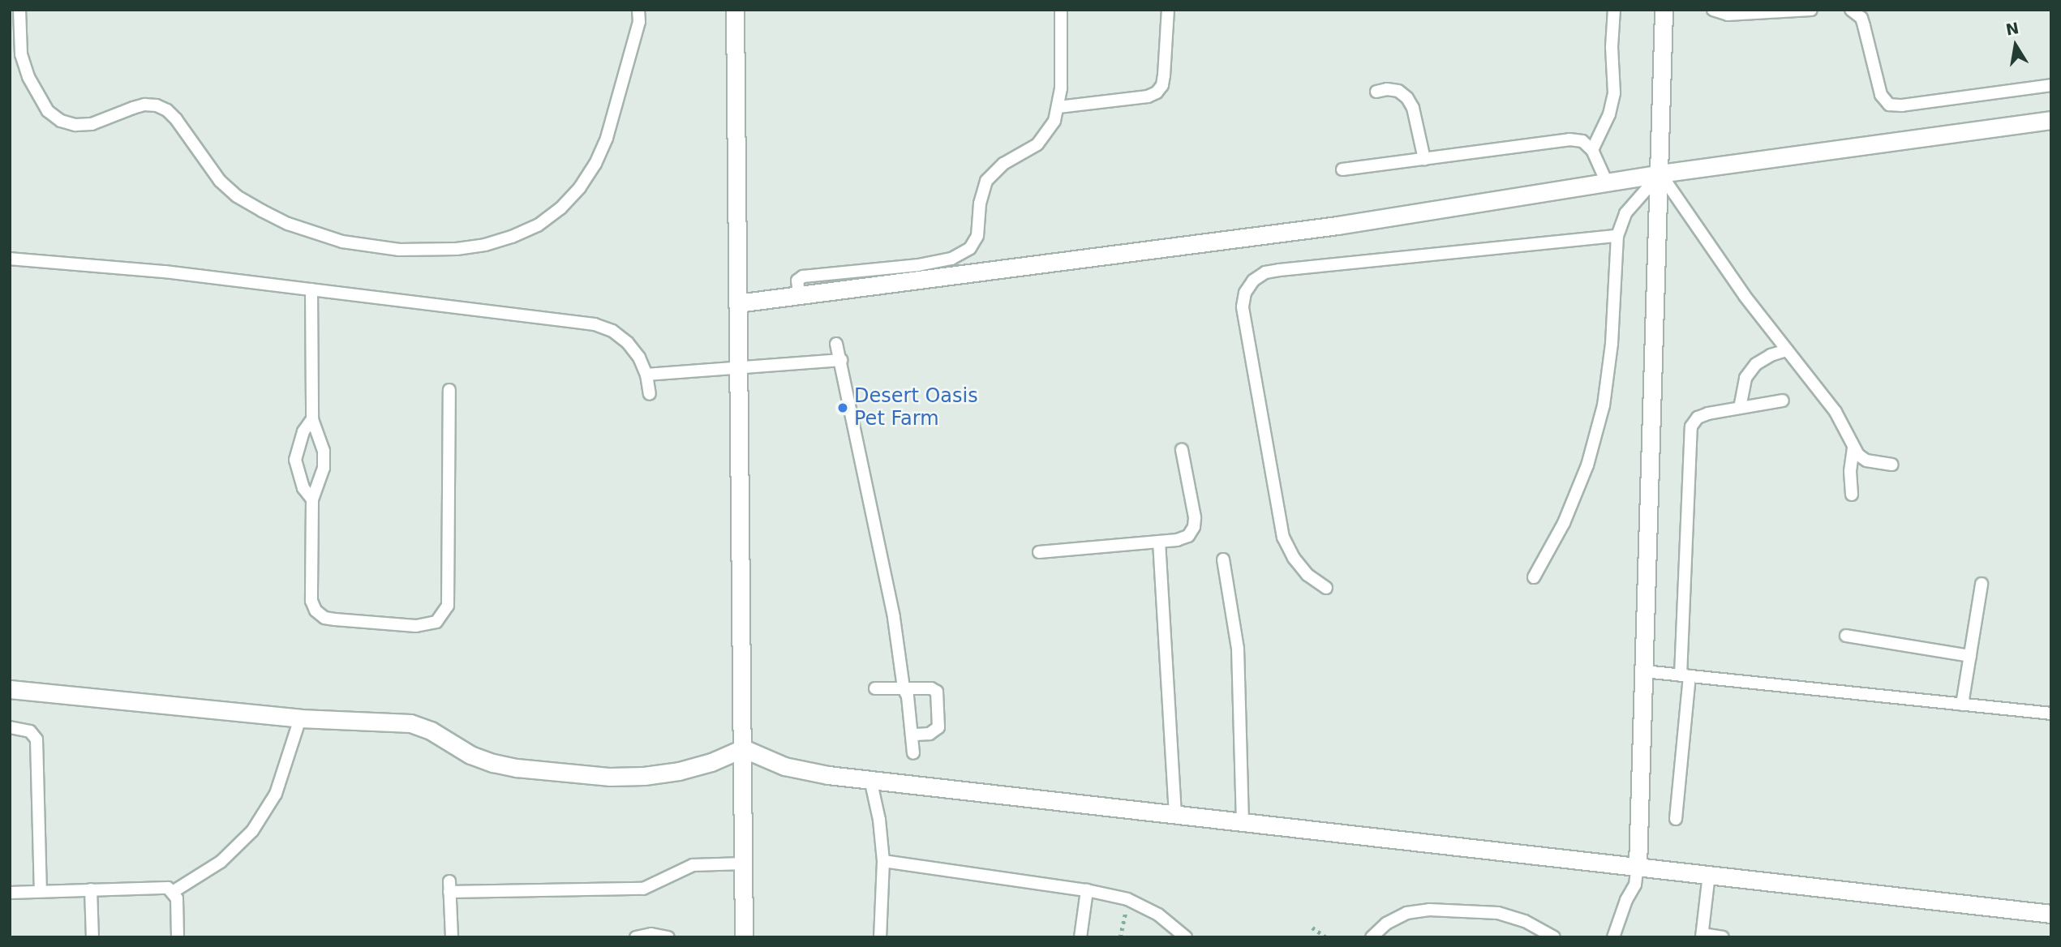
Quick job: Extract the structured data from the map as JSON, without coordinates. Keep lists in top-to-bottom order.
{
  "places": ["Desert Oasis Pet Farm"],
  "north": "top"
}
